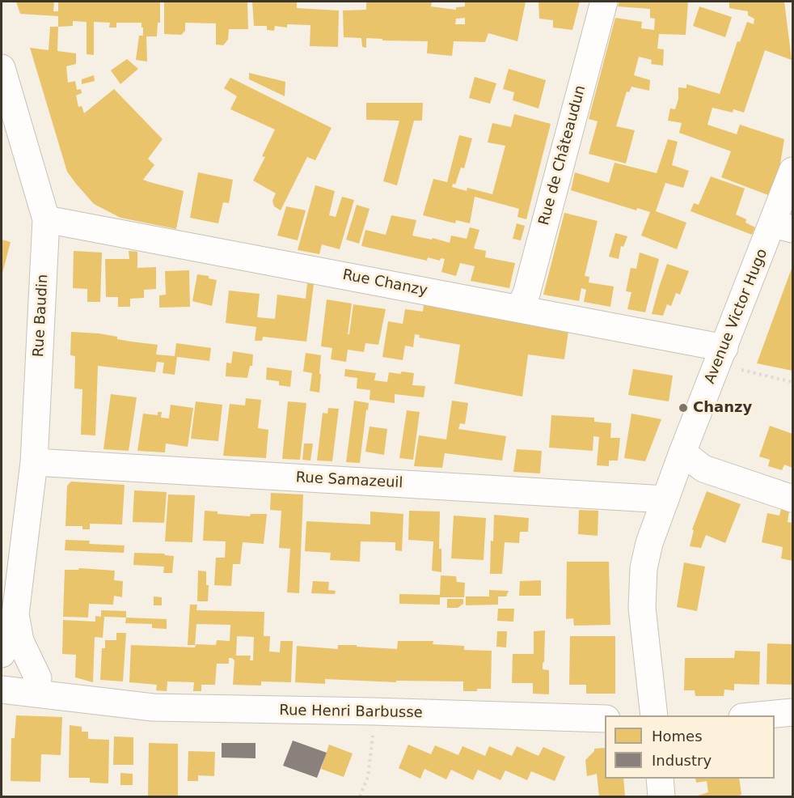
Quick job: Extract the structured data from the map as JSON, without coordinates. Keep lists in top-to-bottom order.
{
  "streets": {
    "street": [
      "Rue de Châteaudun",
      "Rue Chanzy",
      "Rue Baudin",
      "Avenue Victor Hugo",
      "Rue Samazeuil",
      "Rue Henri Barbusse"
    ]
  },
  "crossings": [
    ["Rue de Châteaudun", "Rue Chanzy"],
    ["Rue Chanzy", "Rue Baudin"],
    ["Rue Chanzy", "Avenue Victor Hugo"],
    ["Rue Baudin", "Rue Samazeuil"],
    ["Avenue Victor Hugo", "Rue Samazeuil"]
  ],
  "places": ["Chanzy"],
  "legend": ["Homes", "Industry"]
}
